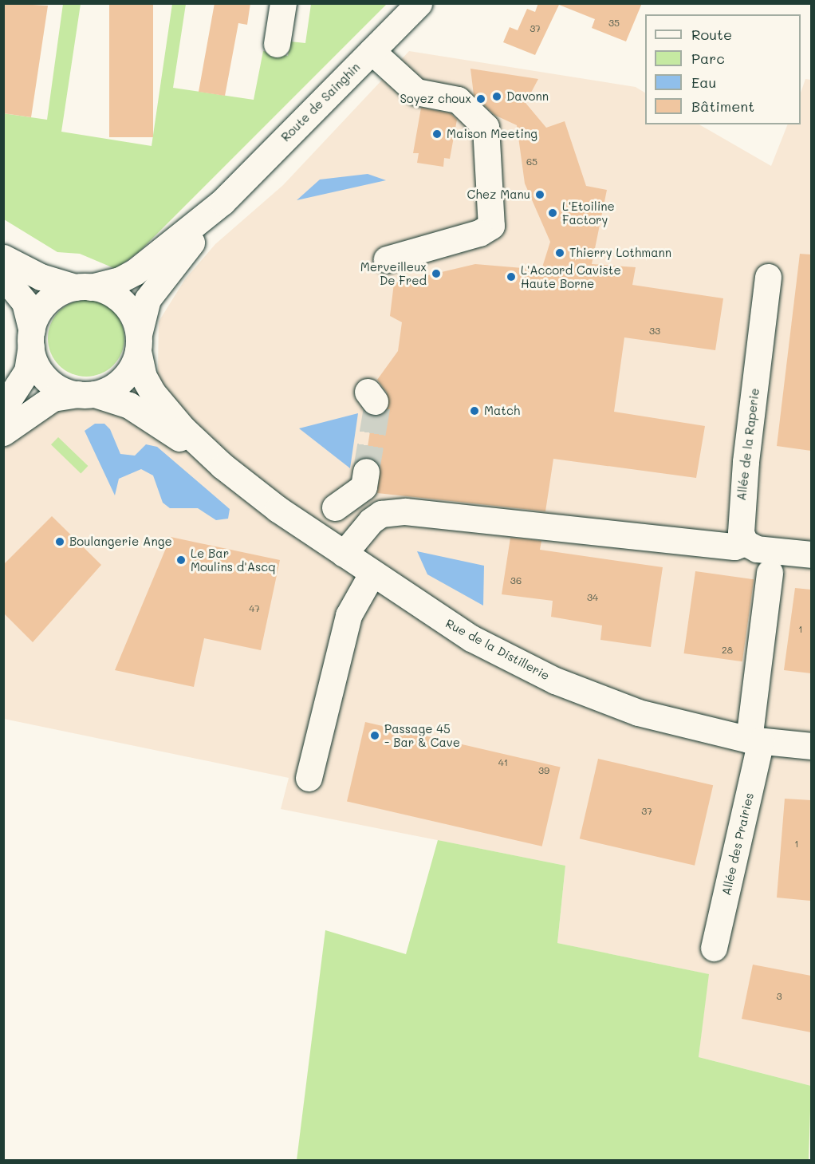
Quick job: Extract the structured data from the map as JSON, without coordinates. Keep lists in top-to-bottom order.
{
  "streets": {
    "street": [
      "Route de Sainghin",
      "Allée de la Raperie",
      "Rue de la Distillerie",
      "Allée des Prairies"
    ]
  },
  "crossings": [
    ["Route de Sainghin", "Rue de la Distillerie"],
    ["Rue de la Distillerie", "Allée des Prairies"]
  ],
  "places": [
    "Davonn",
    "Soyez choux",
    "Maison Meeting",
    "Chez Manu",
    "L'Etoiline Factory",
    "Thierry Lothmann",
    "Merveilleux De Fred",
    "L'Accord Caviste Haute Borne",
    "Match",
    "Boulangerie Ange",
    "Le Bar Moulins d'Ascq",
    "Passage 45 - Bar & Cave"
  ],
  "house_numbers": [
    "35",
    "37",
    "65",
    "33",
    "36",
    "34",
    "47",
    "1",
    "28",
    "41",
    "39",
    "37",
    "1",
    "3"
  ],
  "legend": [
    "Route",
    "Parc",
    "Eau",
    "Bâtiment"
  ]
}
